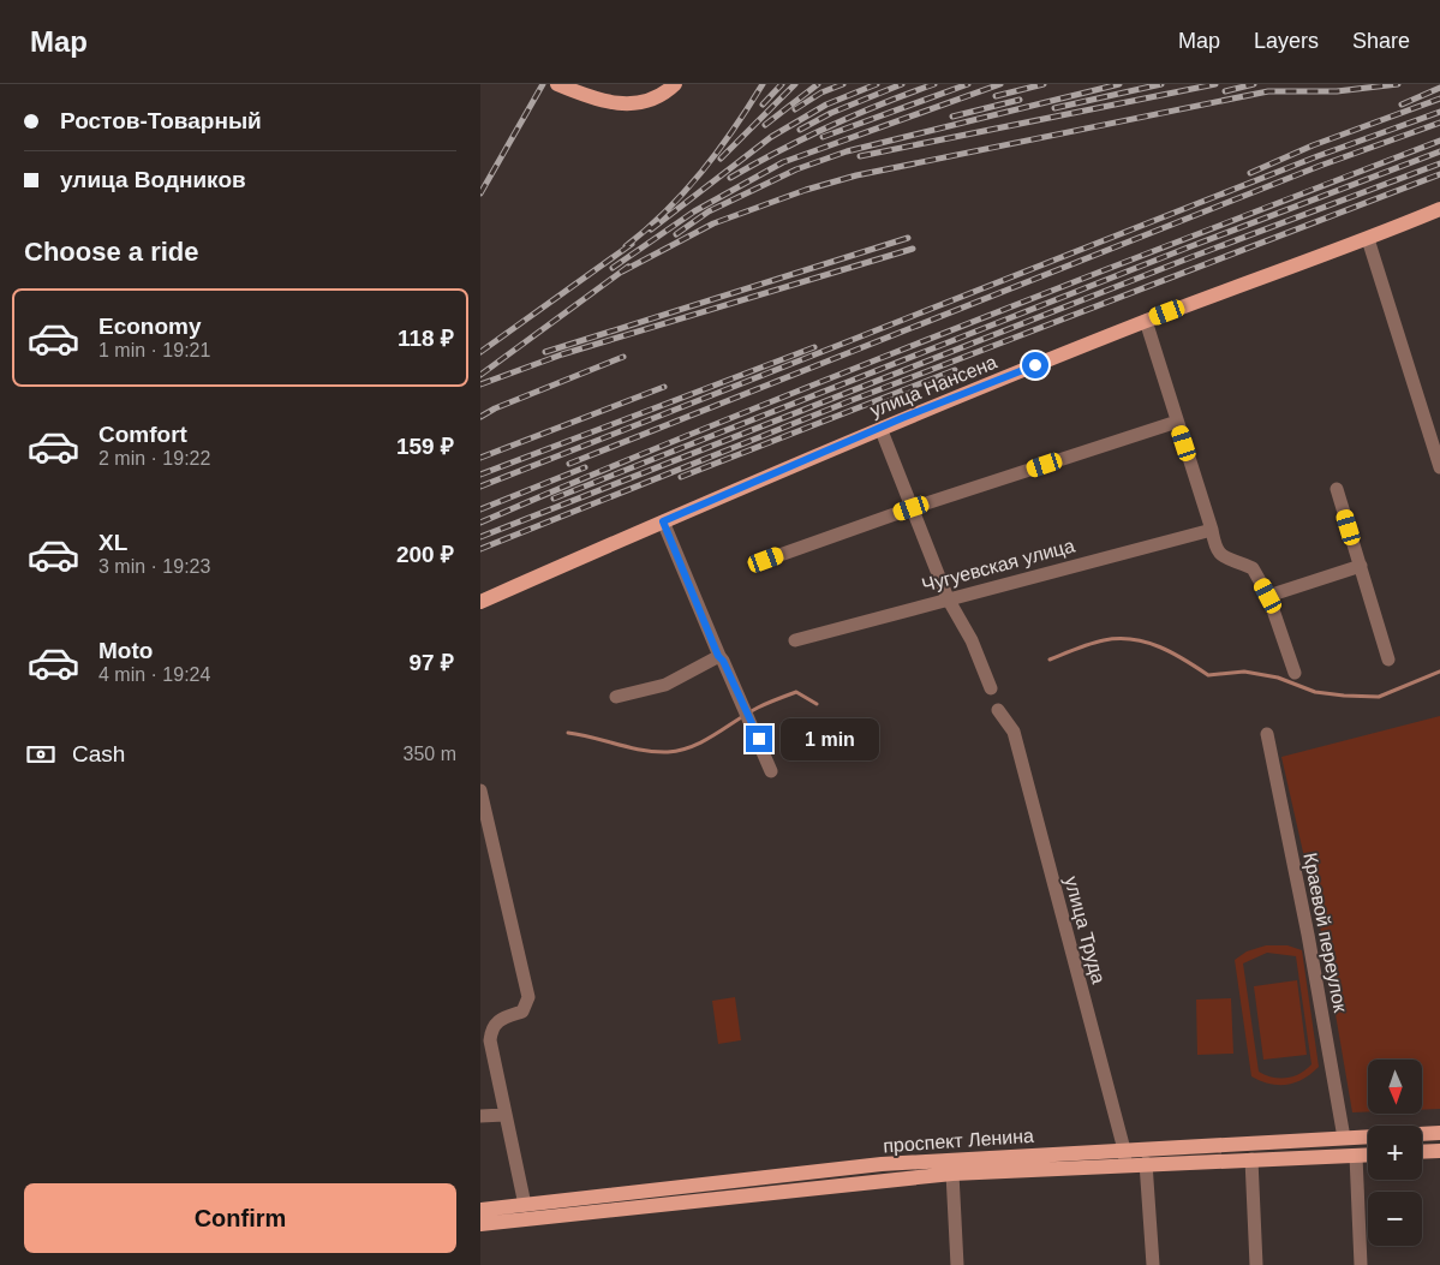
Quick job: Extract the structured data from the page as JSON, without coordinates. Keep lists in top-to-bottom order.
{
  "streets": {
    "main road": ["улица Нансена", "проспект Ленина"],
    "street": ["Чугуевская улица", "улица Труда", "Краевой переулок"]
  },
  "crossings": [
    ["улица Труда", "проспект Ленина"],
    ["Краевой переулок", "проспект Ленина"]
  ],
  "north": "bottom",
  "page": {
    "header": "Map",
    "nav": ["Map", "Layers", "Share"],
    "banner": ["Ростов-Товарный", "улица Водников"],
    "heading": "Choose a ride",
    "list": [
      {
        "name": "Economy",
        "note": "1 min · 19:21",
        "value": "118 ₽"
      },
      {
        "name": "Comfort",
        "note": "2 min · 19:22",
        "value": "159 ₽"
      },
      {
        "name": "XL",
        "note": "3 min · 19:23",
        "value": "200 ₽"
      },
      {
        "name": "Moto",
        "note": "4 min · 19:24",
        "value": "97 ₽"
      }
    ],
    "bubble": "1 min",
    "pay": ["Cash", "350 m"],
    "map_buttons": ["+", "−"],
    "buttons": "Confirm"
  }
}
